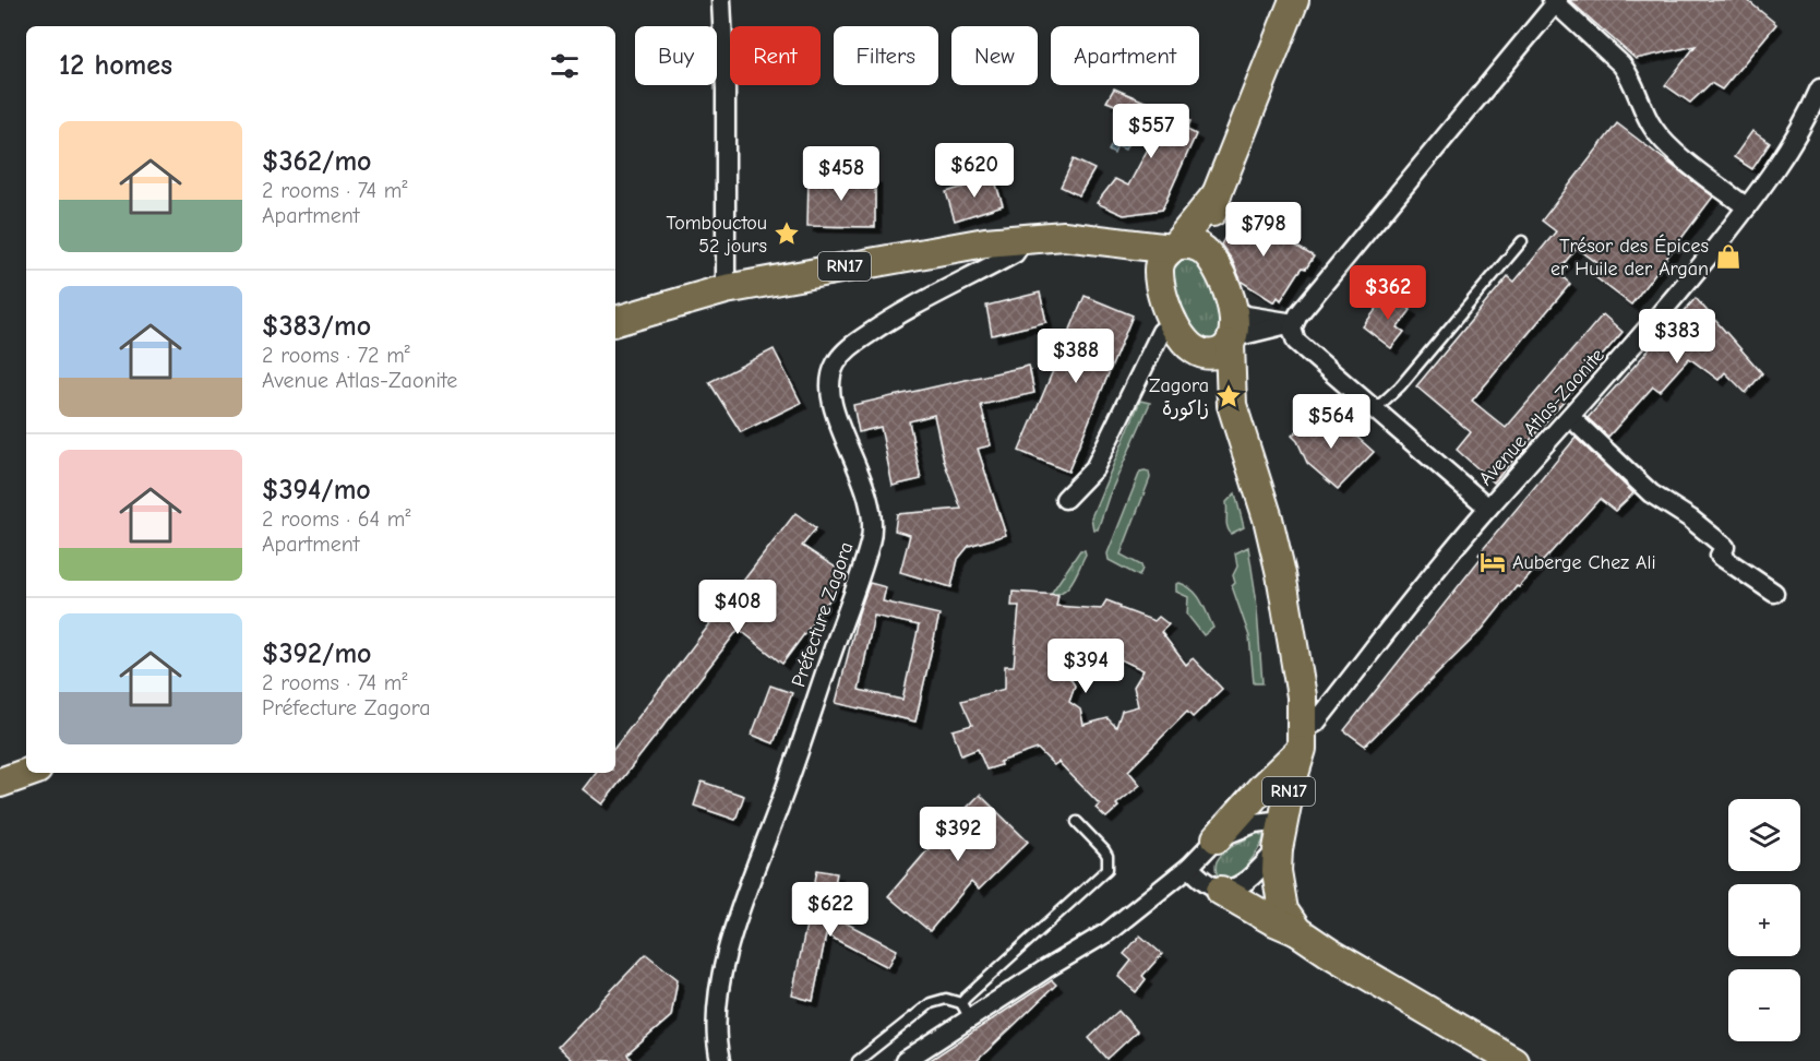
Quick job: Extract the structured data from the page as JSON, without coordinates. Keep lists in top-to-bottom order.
{
  "streets": {
    "main road": ["RN17"],
    "street": ["Avenue Atlas-Zaonite", "Préfecture Zagora"]
  },
  "crossings": [
    ["RN17", "Avenue Atlas-Zaonite"],
    ["RN17", "Préfecture Zagora"]
  ],
  "places": {
    "place": ["Tombouctou 52 jours", "Zagora زاكورة"],
    "shop": ["Trésor des Épices er Huile der Argan"],
    "hotel": ["Auberge Chez Ali"]
  },
  "page": {
    "chip": [
      "Buy",
      "Rent",
      "Filters",
      "New",
      "Apartment"
    ],
    "heading": "12 homes",
    "price": [
      "$557",
      "$620",
      "$458",
      "$798",
      "$362",
      "$383",
      "$388",
      "$564",
      "$408",
      "$394",
      "$392",
      "$622"
    ],
    "list": [
      {
        "name": "$362/mo",
        "note": "2 rooms · 74 m² · Apartment"
      },
      {
        "name": "$383/mo",
        "note": "2 rooms · 72 m² · Avenue Atlas-Zaonite"
      },
      {
        "name": "$394/mo",
        "note": "2 rooms · 64 m² · Apartment"
      },
      {
        "name": "$392/mo",
        "note": "2 rooms · 74 m² · Préfecture Zagora"
      }
    ],
    "map_buttons": ["+", "−"]
  }
}
